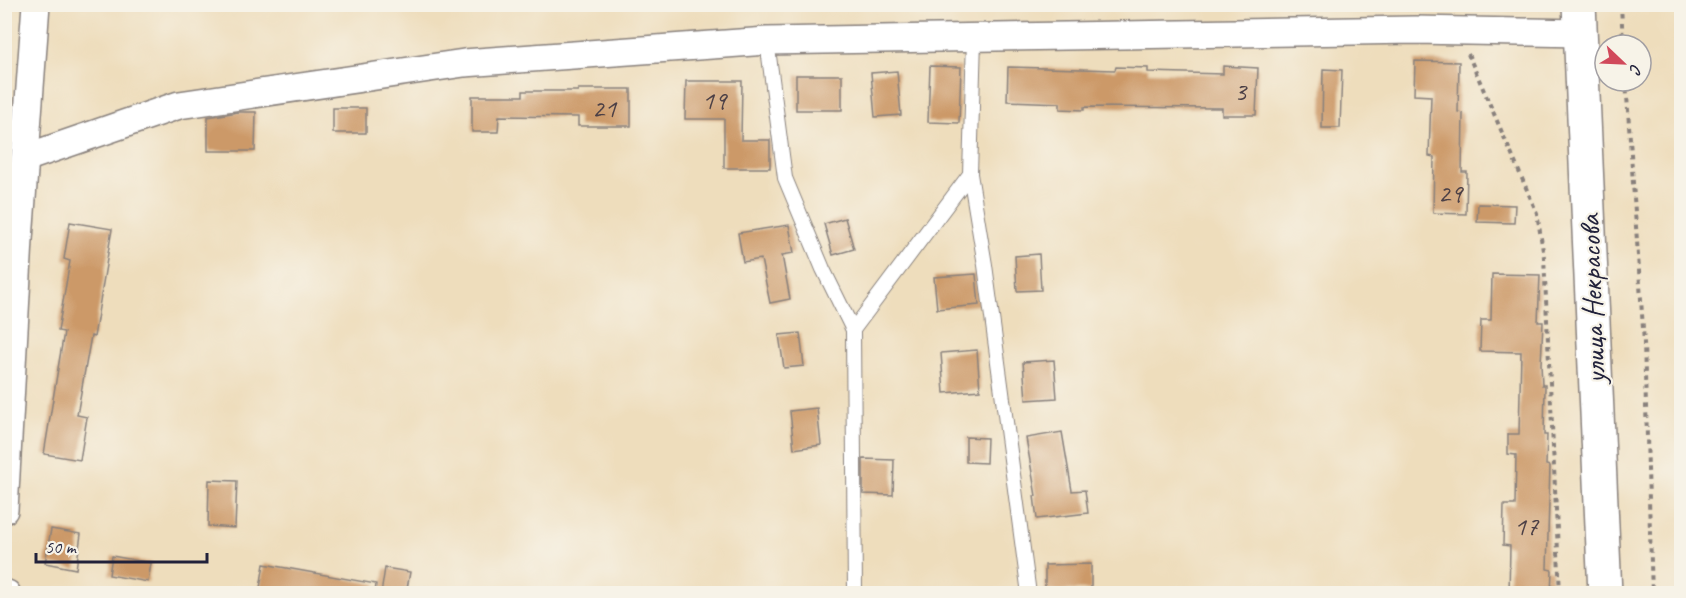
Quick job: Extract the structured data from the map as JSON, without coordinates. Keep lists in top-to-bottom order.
{
  "streets": {
    "street": ["улица Некрасова"]
  },
  "house_numbers": [
    "3",
    "19",
    "21",
    "29",
    "17"
  ],
  "scale_bar": "50 m",
  "north": "bottom right"
}
